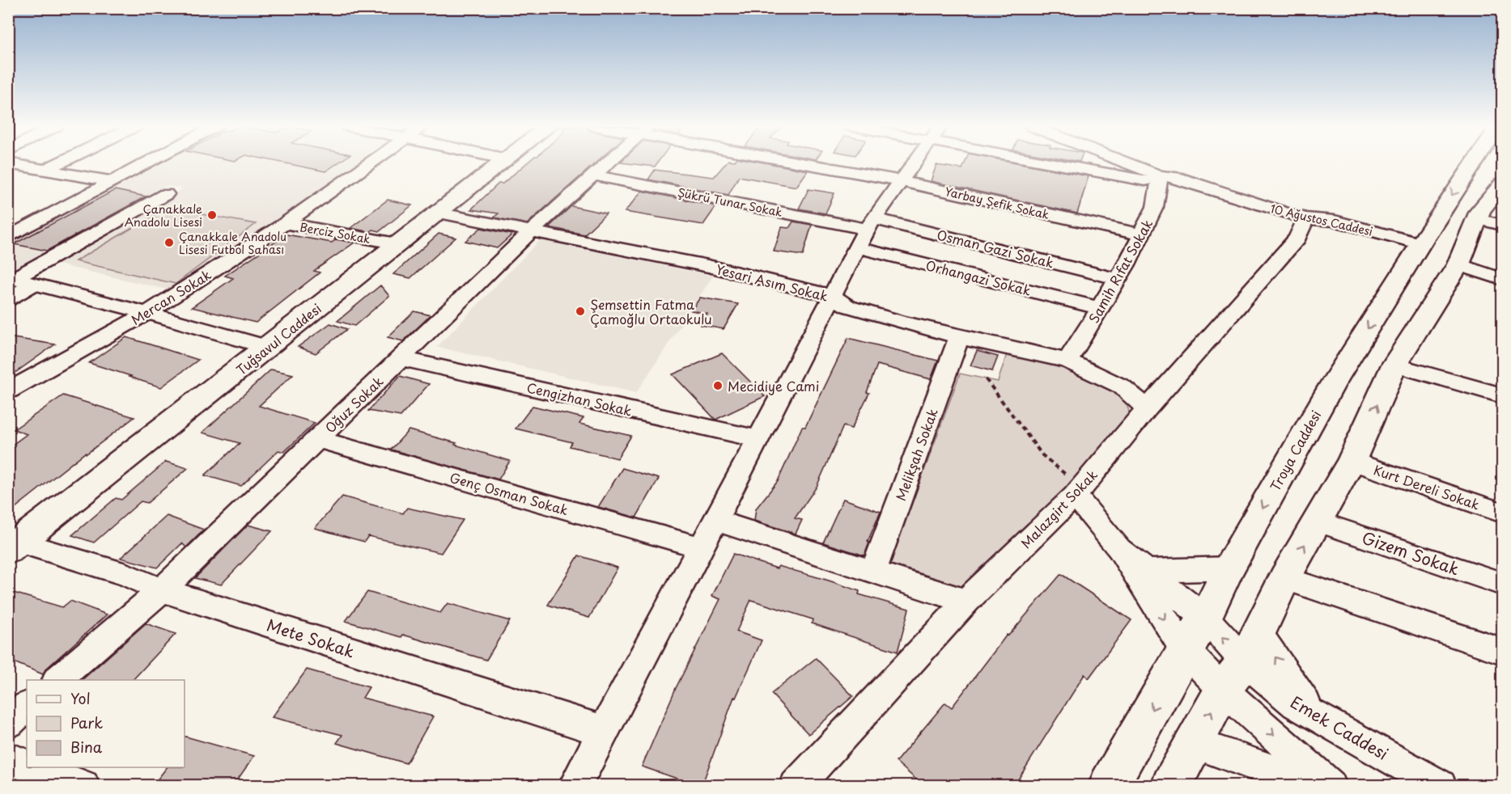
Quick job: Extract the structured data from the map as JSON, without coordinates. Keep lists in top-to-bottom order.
{
  "streets": {
    "main road": ["Tuğsavul Caddesi", "Troya Caddesi"],
    "street": [
      "Şükrü Tunar Sokak",
      "Yarbay Şefik Sokak",
      "10 Ağustos Caddesi",
      "Berciz Sokak",
      "Osman Gazi Sokak",
      "Samih Rıfat Sokak",
      "Orhangazi Sokak",
      "Yesari Asım Sokak",
      "Mercan Sokak",
      "Cengizhan Sokak",
      "Oğuz Sokak",
      "Melikşah Sokak",
      "Kurt Dereli Sokak",
      "Genç Osman Sokak",
      "Malazgirt Sokak",
      "Gizem Sokak",
      "Mete Sokak",
      "Emek Caddesi"
    ]
  },
  "crossings": [
    ["Şükrü Tunar Sokak", "Osman Gazi Sokak"],
    ["Şükrü Tunar Sokak", "Orhangazi Sokak"],
    ["Şükrü Tunar Sokak", "Oğuz Sokak"],
    ["Yarbay Şefik Sokak", "Samih Rıfat Sokak"],
    ["10 Ağustos Caddesi", "Samih Rıfat Sokak"],
    ["10 Ağustos Caddesi", "Troya Caddesi"],
    ["10 Ağustos Caddesi", "Malazgirt Sokak"],
    ["Berciz Sokak", "Mercan Sokak"],
    ["Osman Gazi Sokak", "Samih Rıfat Sokak"],
    ["Osman Gazi Sokak", "Orhangazi Sokak"],
    ["Samih Rıfat Sokak", "Orhangazi Sokak"],
    ["Samih Rıfat Sokak", "Yesari Asım Sokak"],
    ["Yesari Asım Sokak", "Tuğsavul Caddesi"],
    ["Yesari Asım Sokak", "Oğuz Sokak"],
    ["Yesari Asım Sokak", "Melikşah Sokak"],
    ["Yesari Asım Sokak", "Malazgirt Sokak"],
    ["Tuğsavul Caddesi", "Mete Sokak"],
    ["Cengizhan Sokak", "Oğuz Sokak"],
    ["Oğuz Sokak", "Genç Osman Sokak"],
    ["Oğuz Sokak", "Mete Sokak"],
    ["Troya Caddesi", "Emek Caddesi"]
  ],
  "places": [
    "Çanakkale Anadolu Lisesi",
    "Çanakkale Anadolu Lisesi Futbol Sahası",
    "Şemsettin Fatma Çamoğlu Ortaokulu",
    "Mecidiye Cami"
  ],
  "legend": ["Yol", "Park", "Bina"]
}
